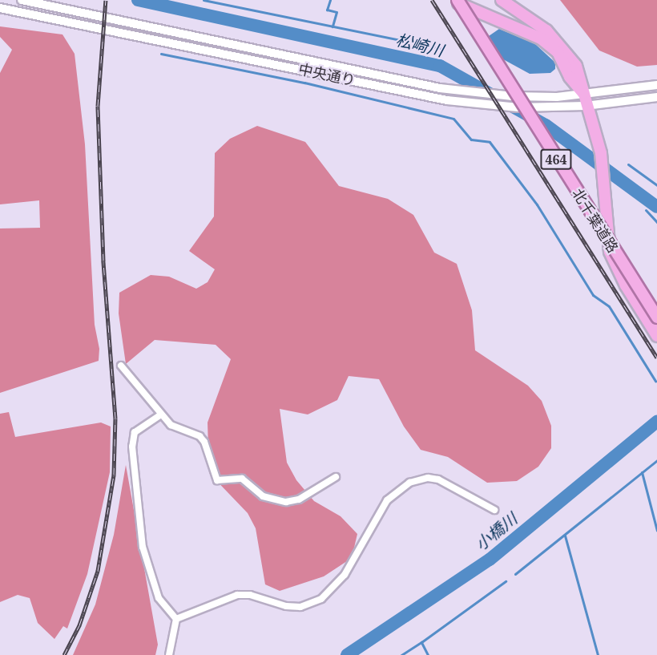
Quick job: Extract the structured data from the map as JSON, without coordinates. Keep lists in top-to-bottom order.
{
  "streets": {
    "highway": ["464", "北千葉道路"],
    "street": ["中央通り"]
  },
  "water": ["松崎川", "小橋川"]
}
